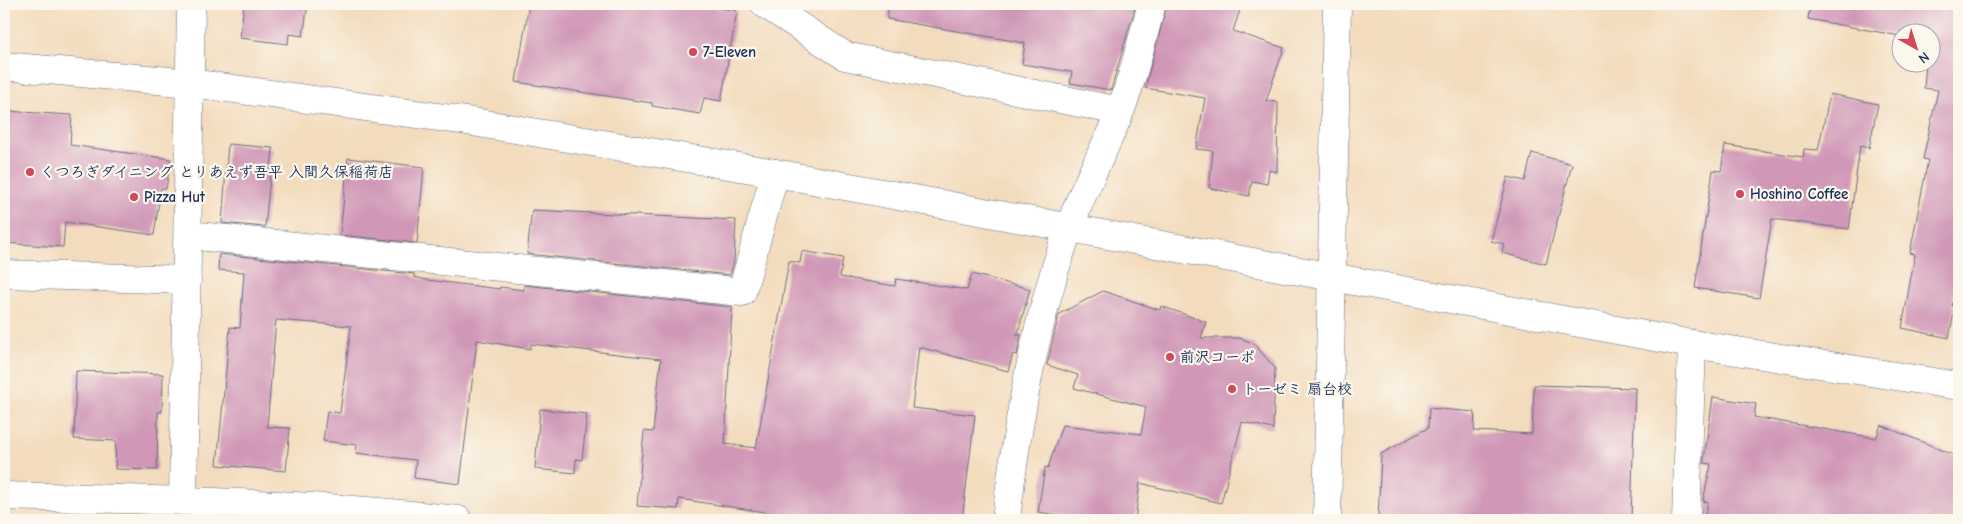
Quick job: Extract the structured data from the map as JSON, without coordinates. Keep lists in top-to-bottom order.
{
  "places": [
    "7-Eleven",
    "くつろぎダイニング とりあえず吾平 入間久保稲荷店",
    "Hoshino Coffee",
    "Pizza Hut",
    "前沢コーポ",
    "トーゼミ 扇台校"
  ],
  "north": "bottom right"
}
